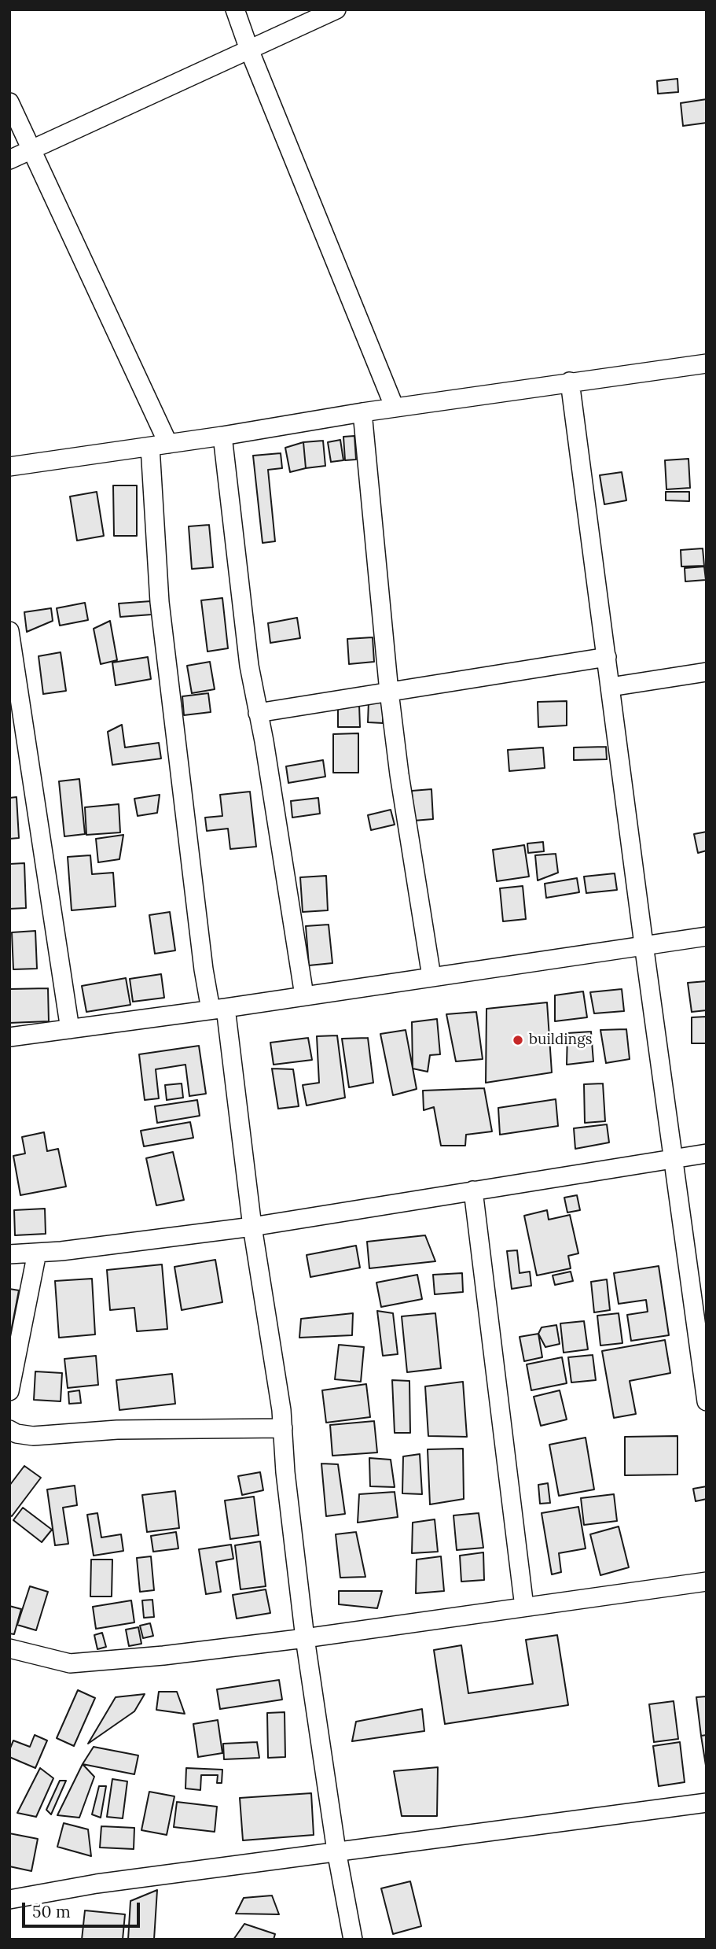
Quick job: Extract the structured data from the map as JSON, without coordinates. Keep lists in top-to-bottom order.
{
  "places": ["buildings"],
  "scale_bar": "50 m"
}
